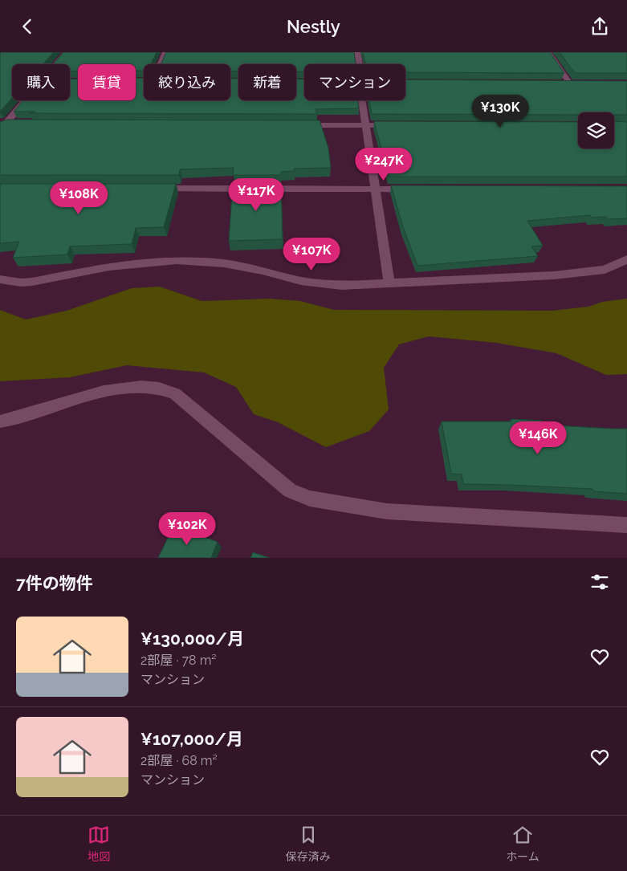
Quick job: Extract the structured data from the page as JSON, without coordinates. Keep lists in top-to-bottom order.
{
  "page": {
    "header": "Nestly",
    "chip": [
      "購入",
      "賃貸",
      "絞り込み",
      "新着",
      "マンション"
    ],
    "price": [
      "¥130K",
      "¥247K",
      "¥117K",
      "¥108K",
      "¥107K",
      "¥146K",
      "¥102K"
    ],
    "heading": "7件の物件",
    "list": [
      {
        "name": "¥130,000/月",
        "note": "2部屋 · 78 m² · マンション"
      },
      {
        "name": "¥107,000/月",
        "note": "2部屋 · 68 m² · マンション"
      }
    ],
    "tabs": ["地図", "保存済み", "ホーム"]
  }
}
